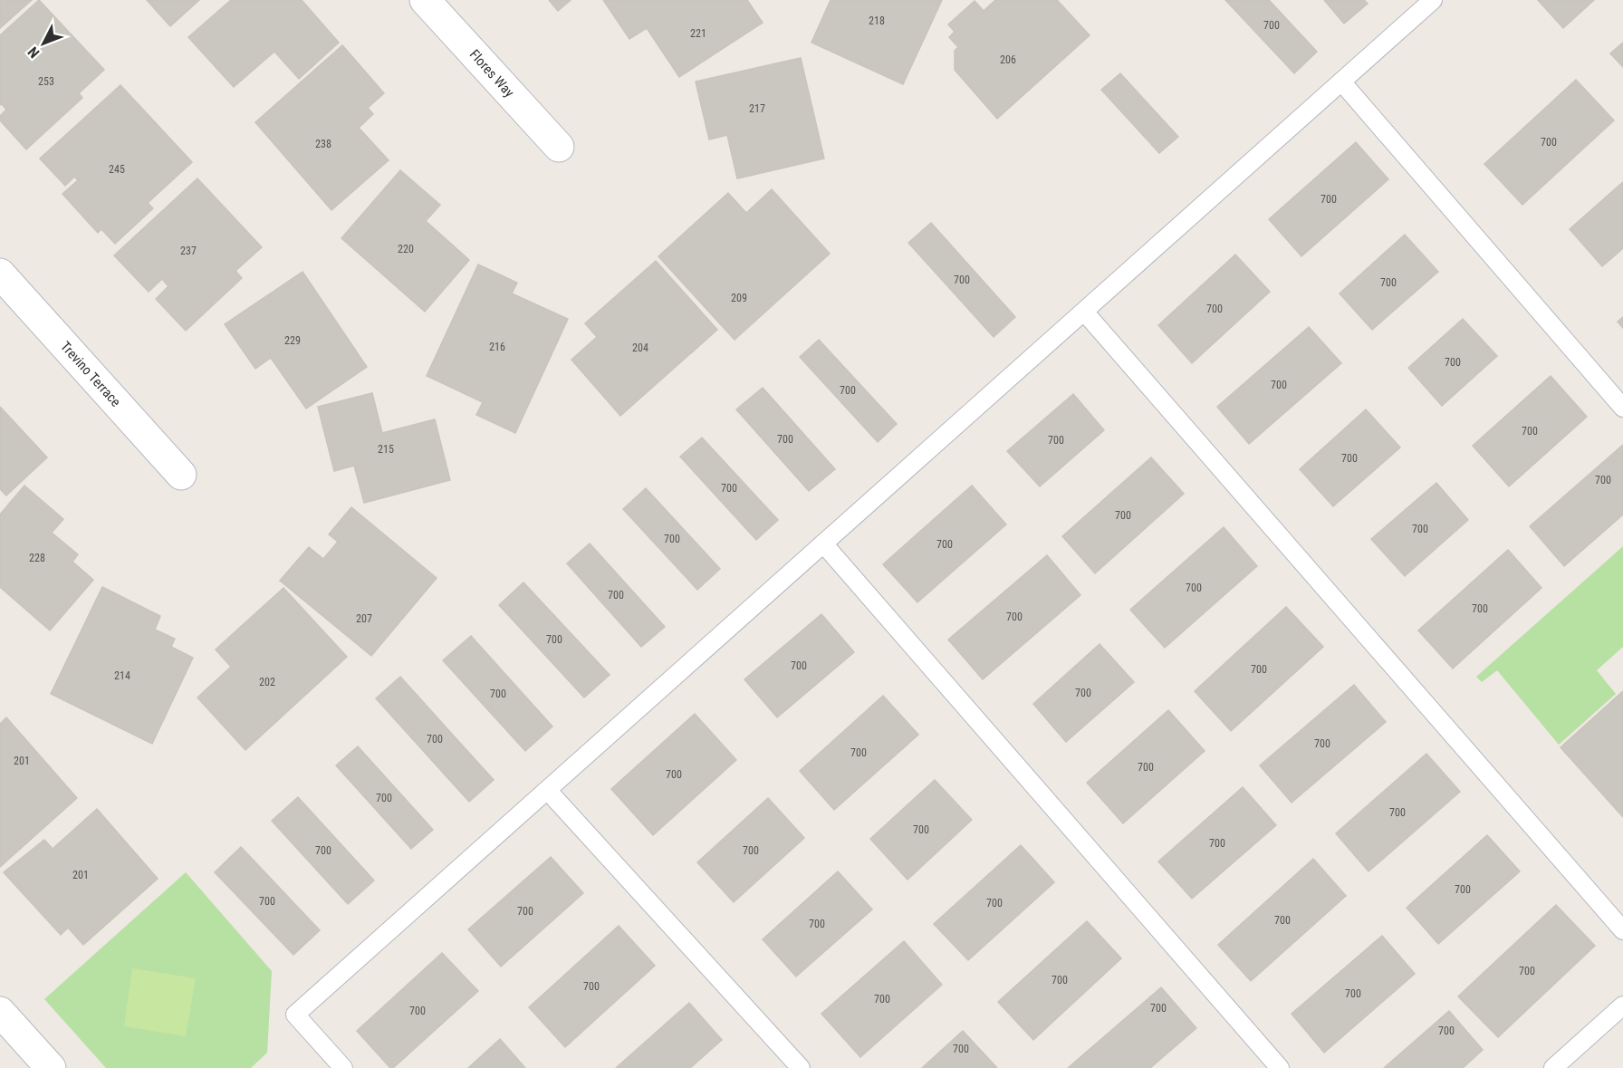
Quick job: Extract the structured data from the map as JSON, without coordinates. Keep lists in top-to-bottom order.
{
  "streets": {
    "street": ["Flores Way", "Trevino Terrace"]
  },
  "house_numbers": [
    "218",
    "700",
    "221",
    "206",
    "253",
    "217",
    "700",
    "238",
    "245",
    "700",
    "220",
    "237",
    "700",
    "700",
    "209",
    "700",
    "229",
    "216",
    "204",
    "700",
    "700",
    "700",
    "700",
    "700",
    "700",
    "215",
    "700",
    "700",
    "700",
    "700",
    "700",
    "700",
    "700",
    "228",
    "700",
    "700",
    "700",
    "700",
    "207",
    "700",
    "700",
    "700",
    "214",
    "202",
    "700",
    "700",
    "700",
    "700",
    "700",
    "201",
    "700",
    "700",
    "700",
    "700",
    "700",
    "700",
    "700",
    "700",
    "201",
    "700",
    "700",
    "700",
    "700",
    "700",
    "700",
    "700",
    "700",
    "700",
    "700",
    "700",
    "700",
    "700",
    "700",
    "700"
  ],
  "north": "bottom left"
}
